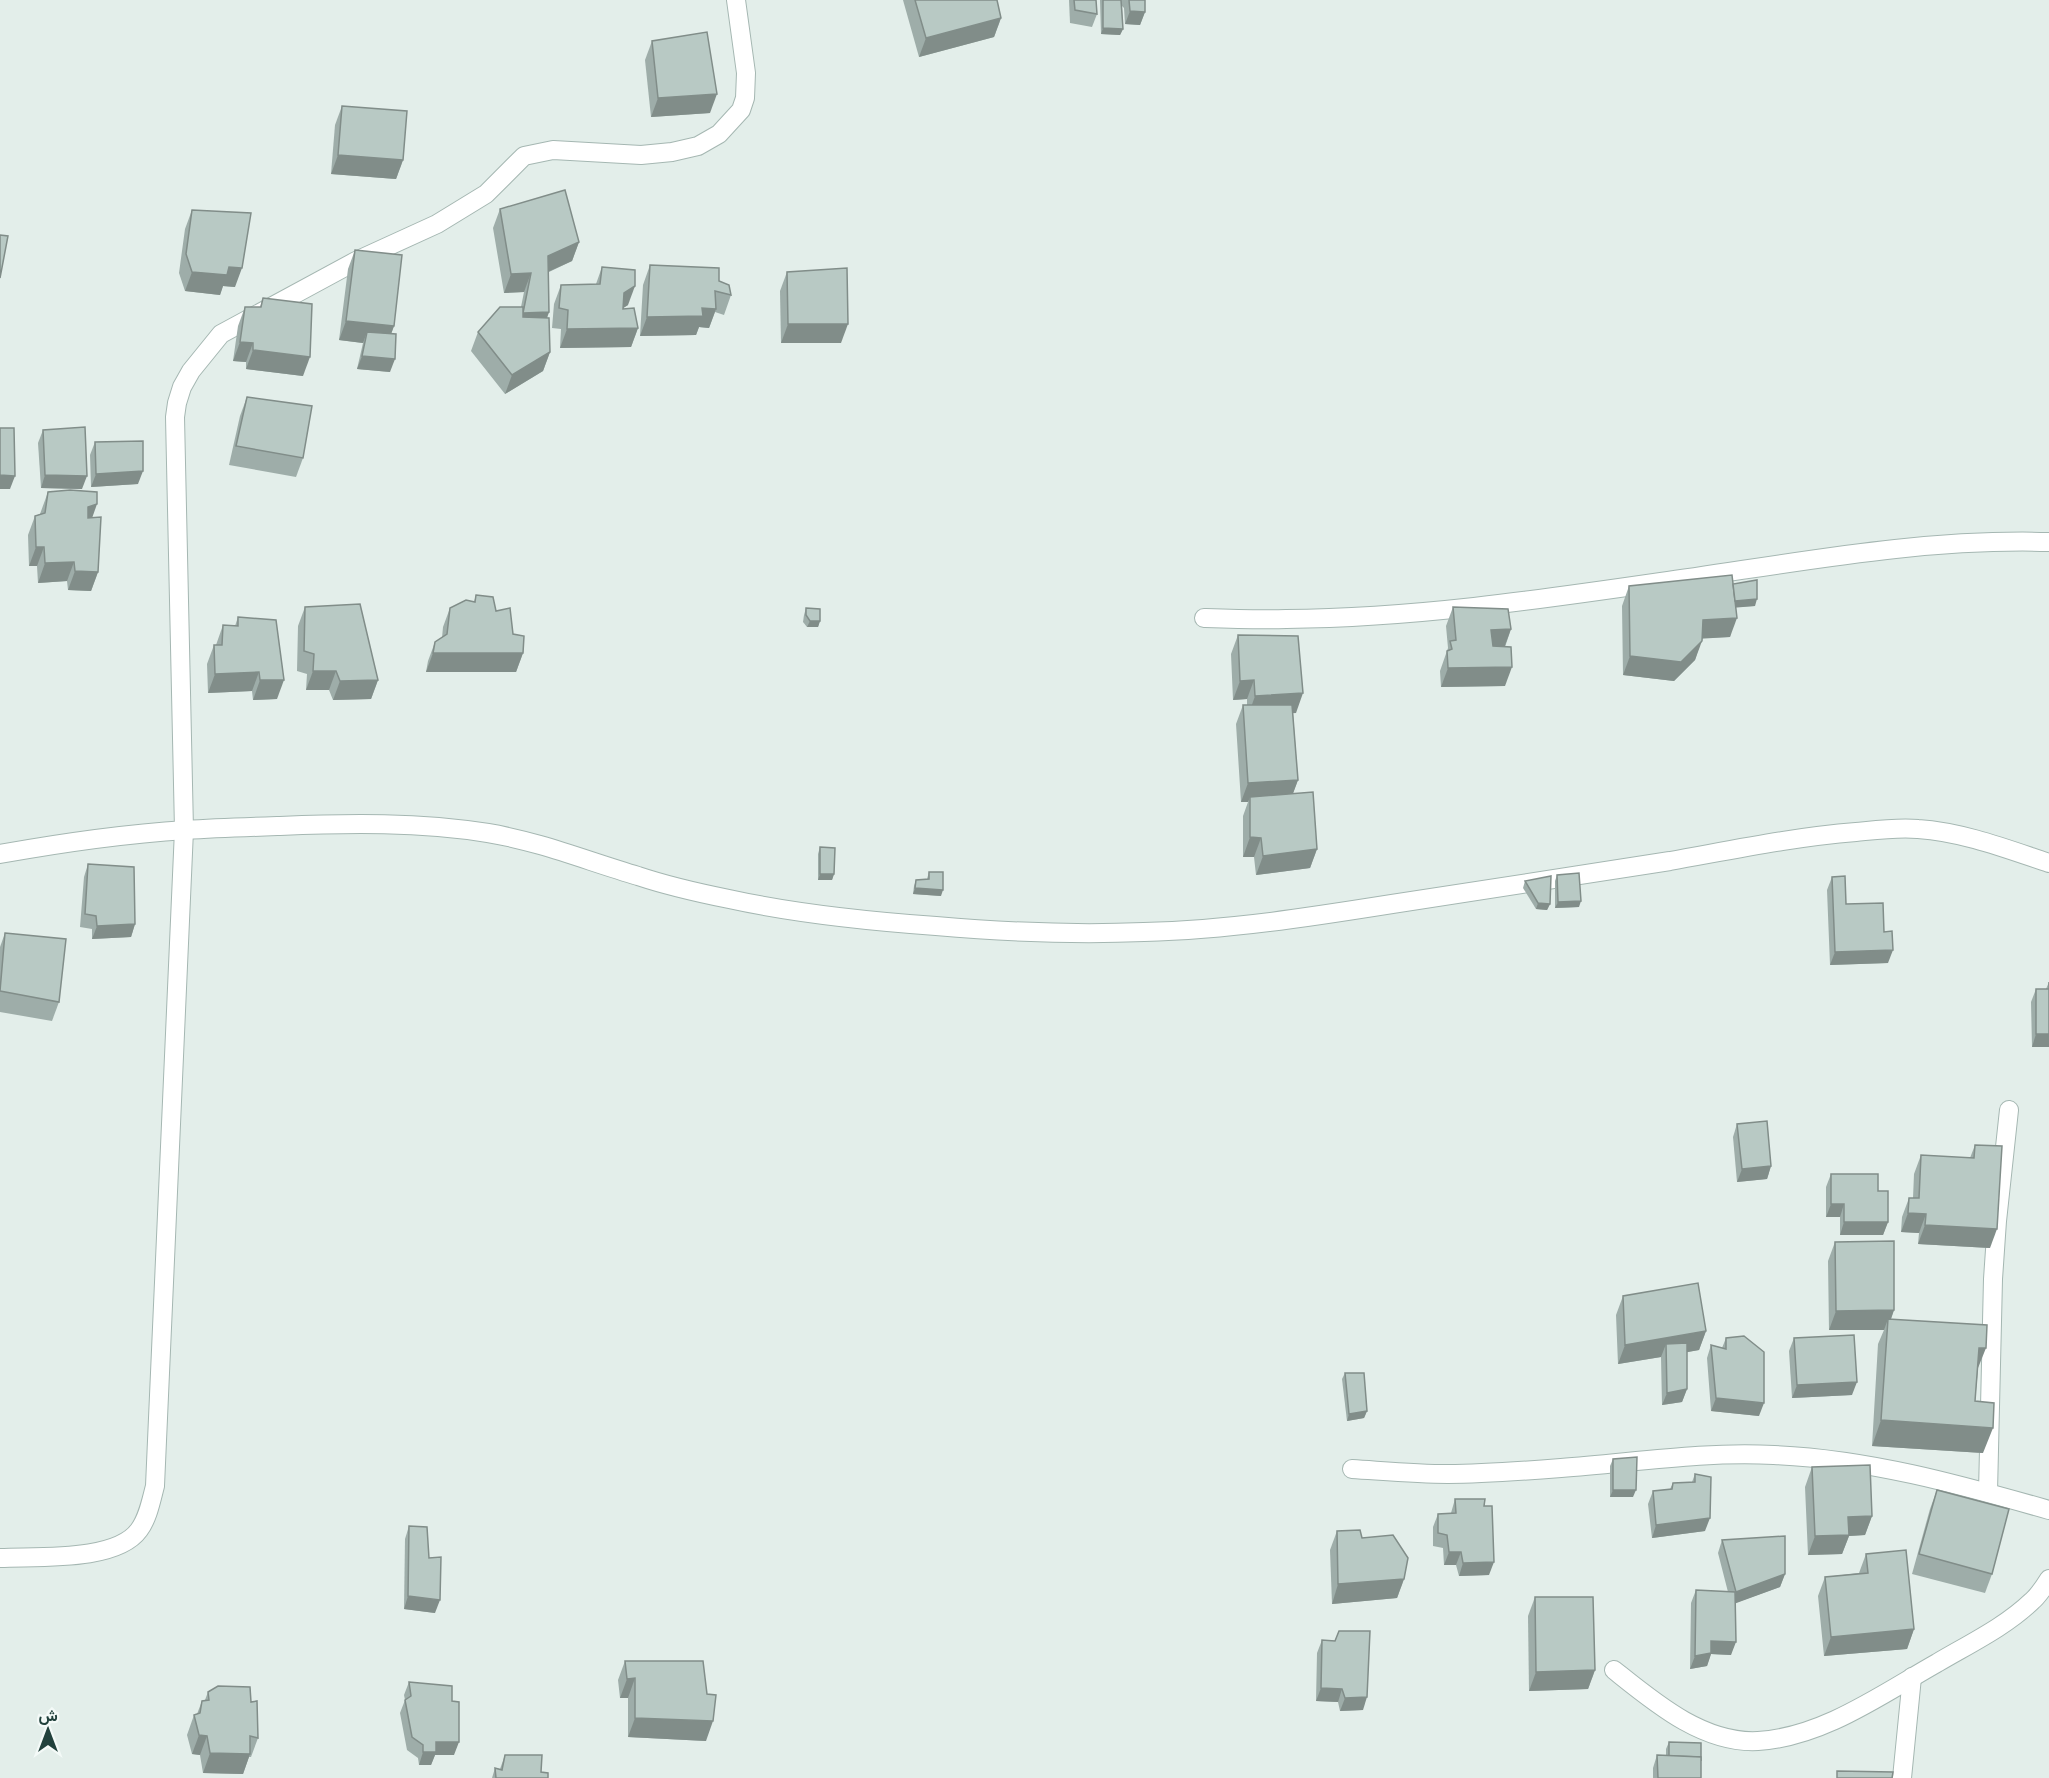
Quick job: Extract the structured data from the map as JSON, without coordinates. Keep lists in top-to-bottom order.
{
  "north": "top"
}
